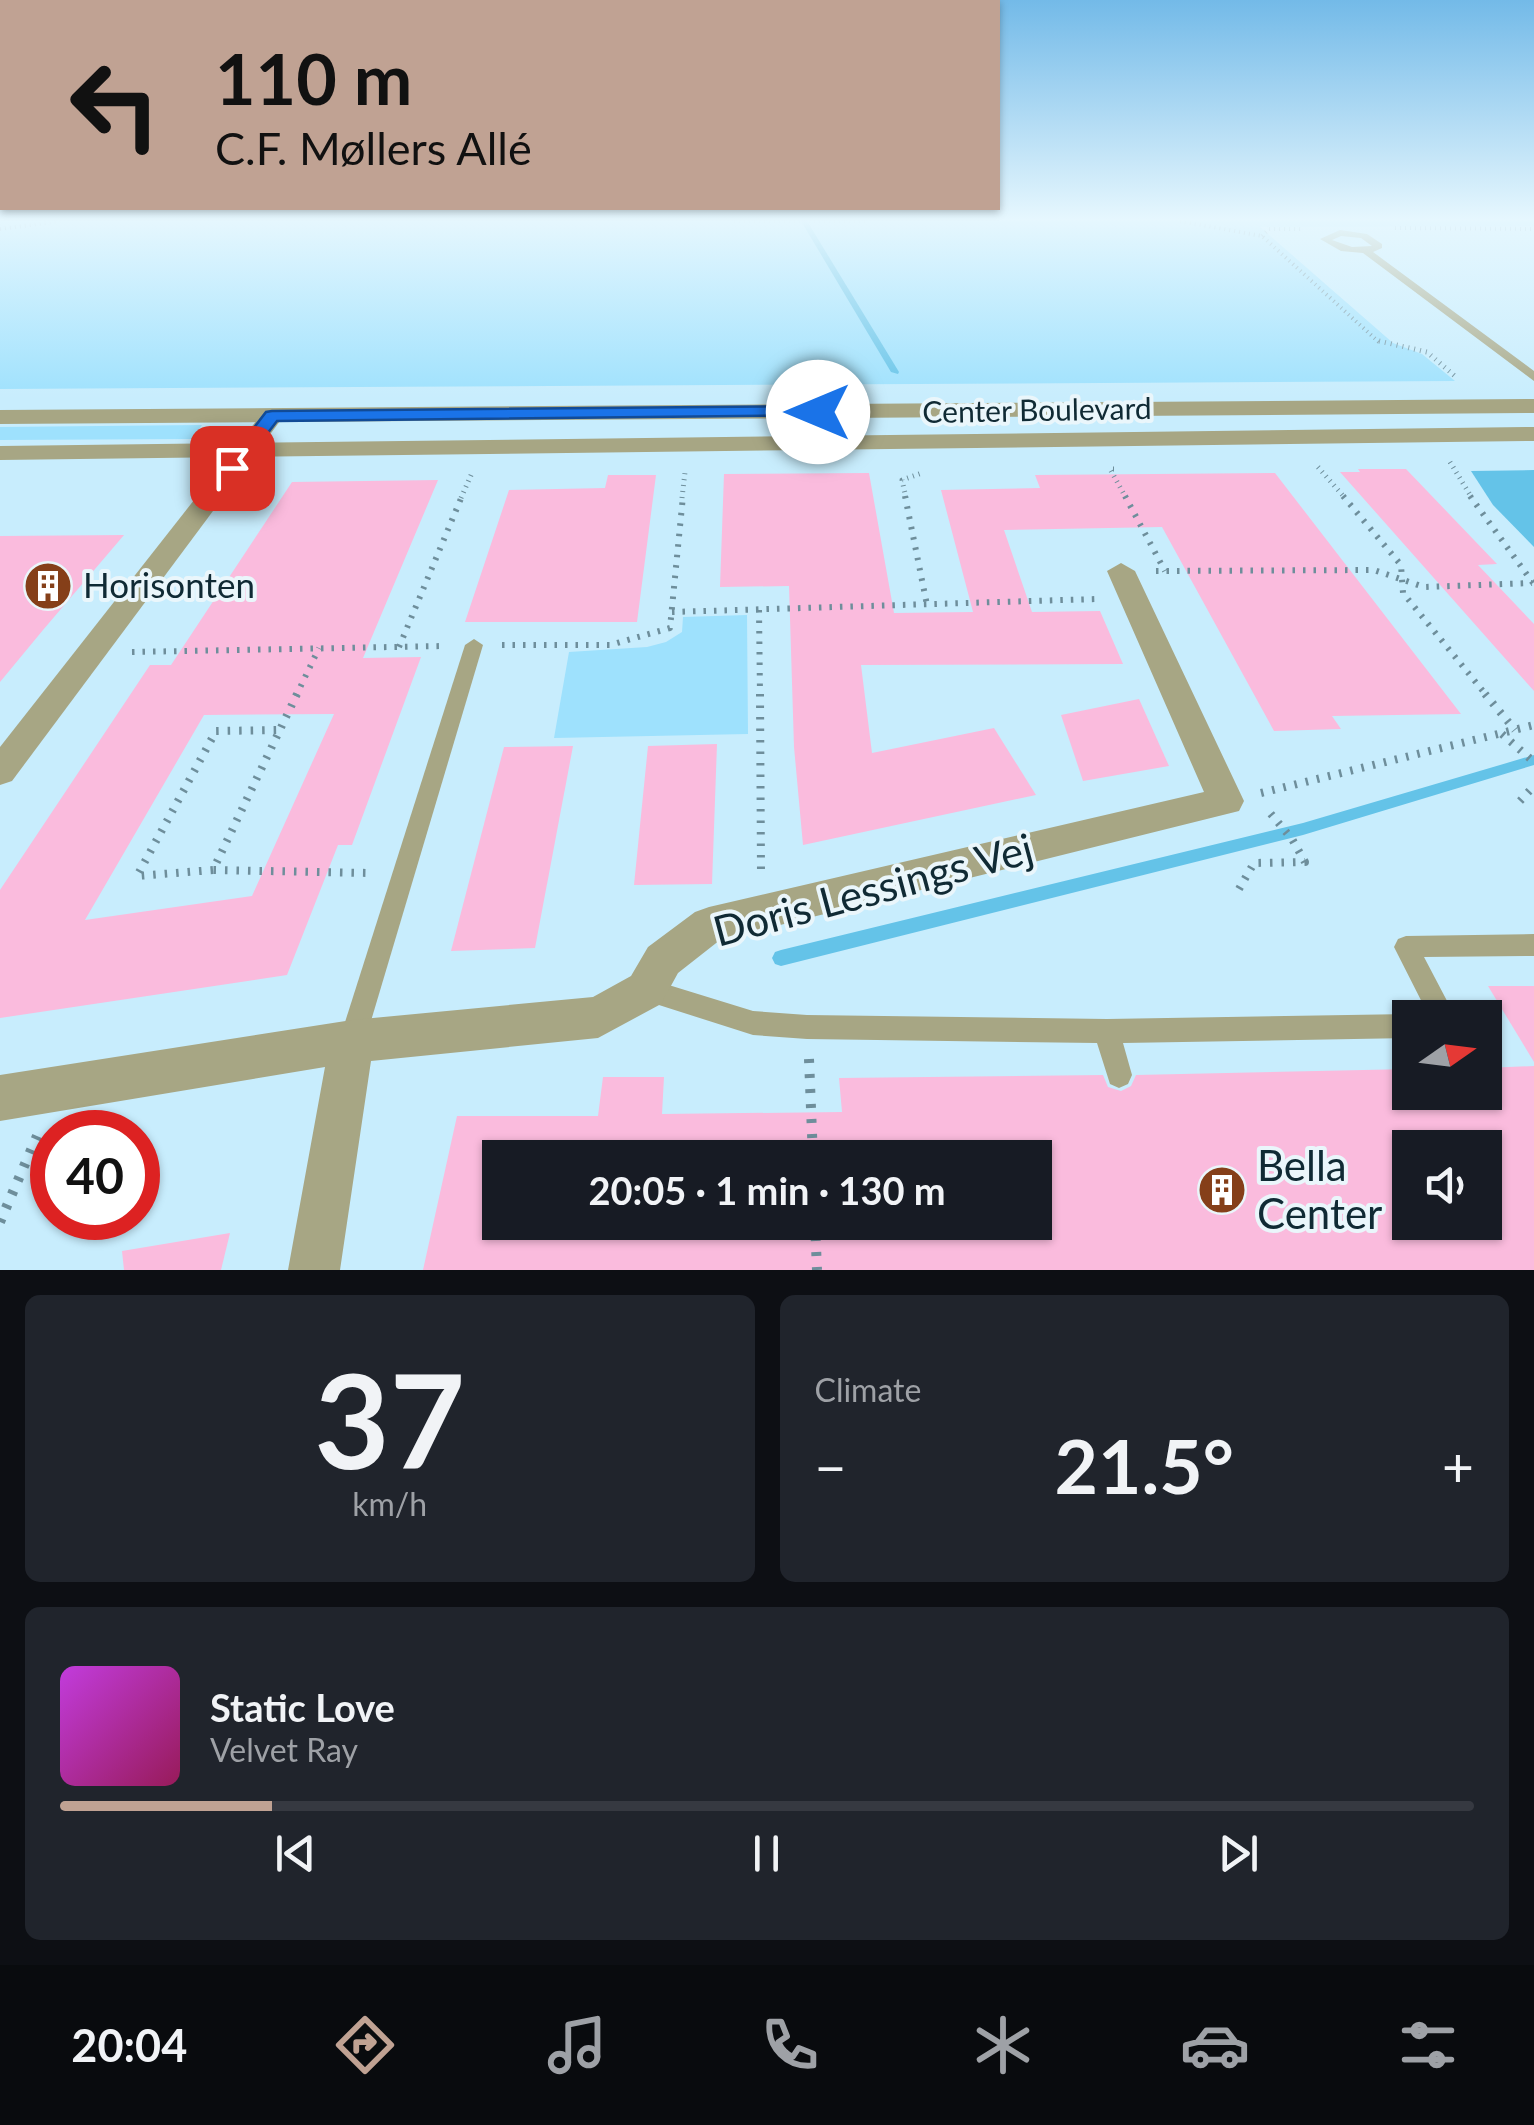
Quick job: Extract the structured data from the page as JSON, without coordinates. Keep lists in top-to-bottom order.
{
  "streets": {
    "street": ["Center Boulevard", "Doris Lessings Vej"]
  },
  "places": {
    "building": ["Horisonten", "Bella Center"]
  },
  "north": "right",
  "page": {
    "turn": ["110 m", "C.F. Møllers Allé"],
    "limit": "40",
    "trip": "20:05 · 1 min · 130 m",
    "tile": [
      ["37", "km/h"],
      "Climate"
    ],
    "heat": ["−", "21.5°", "+"],
    "song": ["Static Love", "Velvet Ray"],
    "tabs": "20:04"
  }
}
